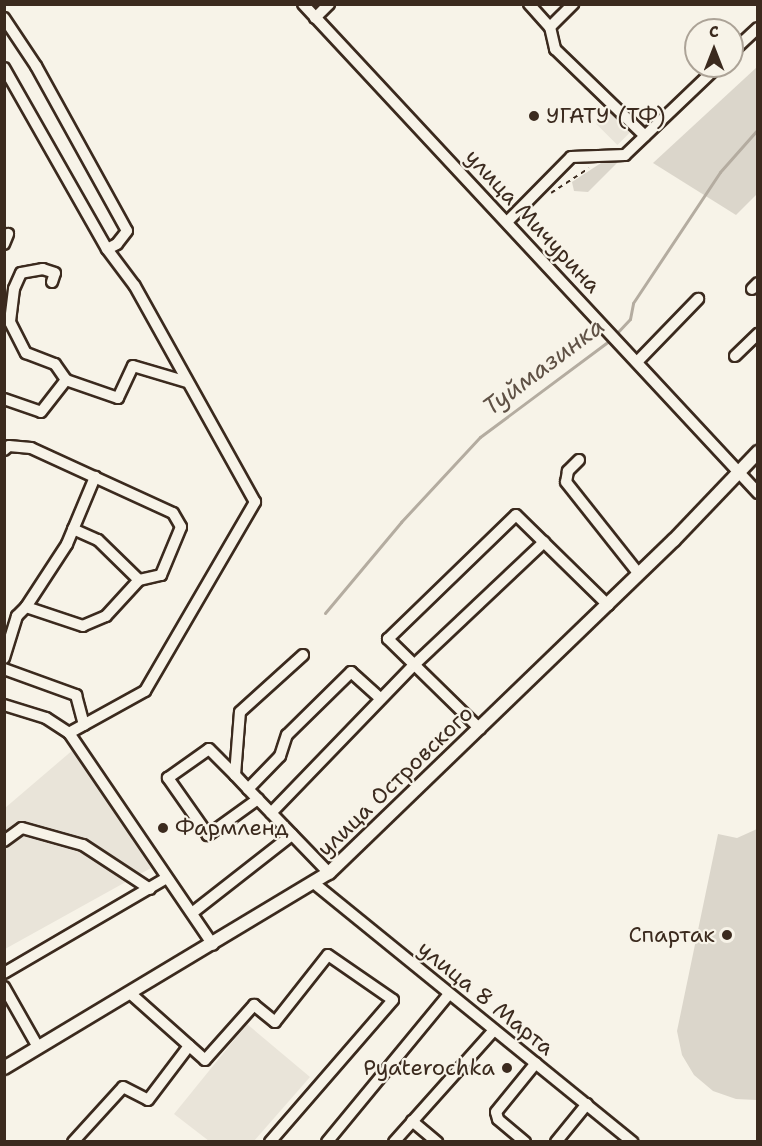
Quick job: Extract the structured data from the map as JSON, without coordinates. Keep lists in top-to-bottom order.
{
  "streets": {
    "main road": ["улица Островского"],
    "street": ["улица Мичурина", "улица 8 Марта"]
  },
  "crossings": [
    ["улица Мичурина", "улица Островского"],
    ["улица Островского", "улица 8 Марта"]
  ],
  "water": ["Туймазинка"],
  "places": [
    "УГАТУ (ТФ)",
    "Фармленд",
    "Спартак",
    "Pyaterochka"
  ],
  "north": "top"
}
